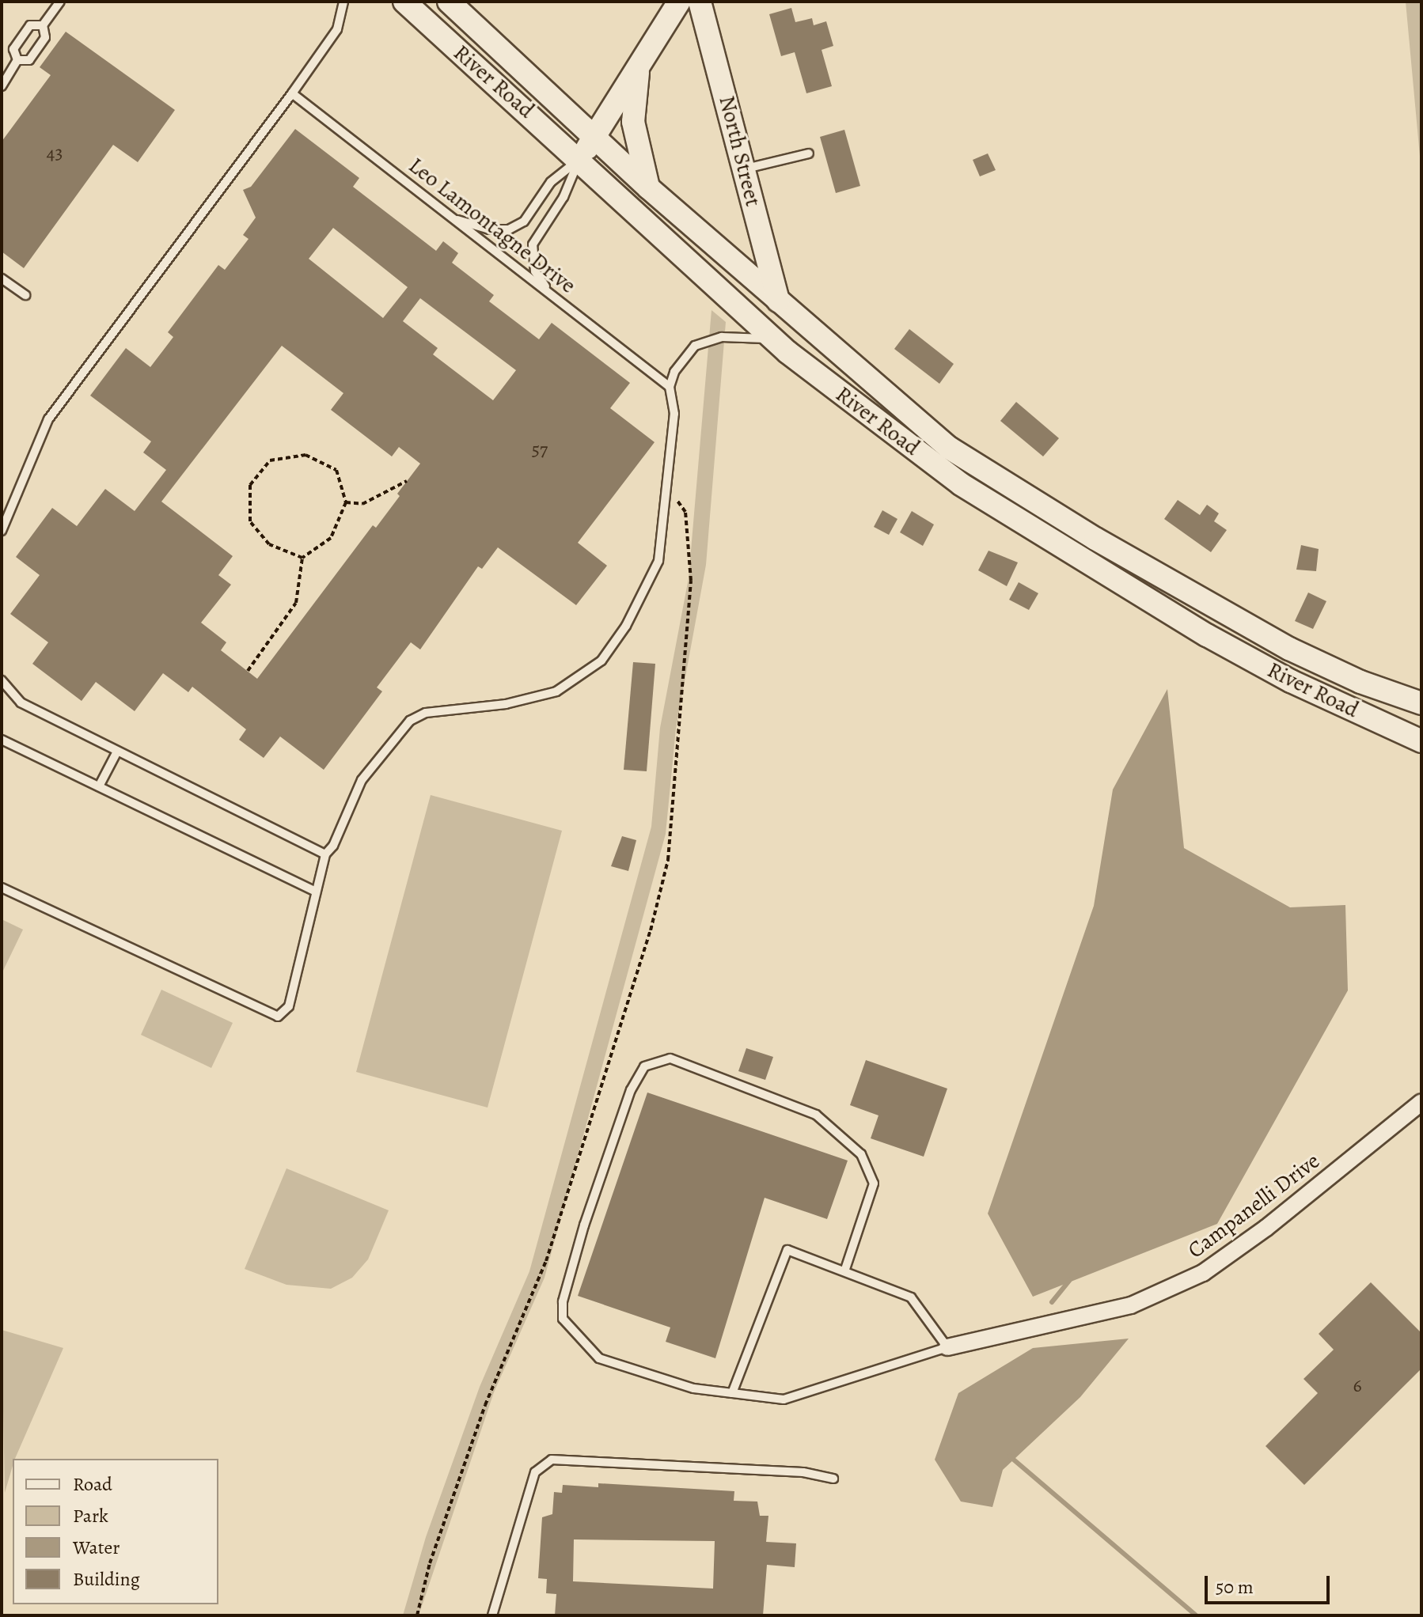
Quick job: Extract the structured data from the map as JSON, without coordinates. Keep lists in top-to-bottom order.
{
  "streets": {
    "main road": ["River Road", "North Street"],
    "street": ["Campanelli Drive"],
    "lane": ["Leo Lamontagne Drive"]
  },
  "crossings": [
    ["River Road", "North Street"]
  ],
  "house_numbers": ["43", "57", "6"],
  "legend": [
    "Road",
    "Park",
    "Water",
    "Building"
  ],
  "scale_bar": "50 m"
}
